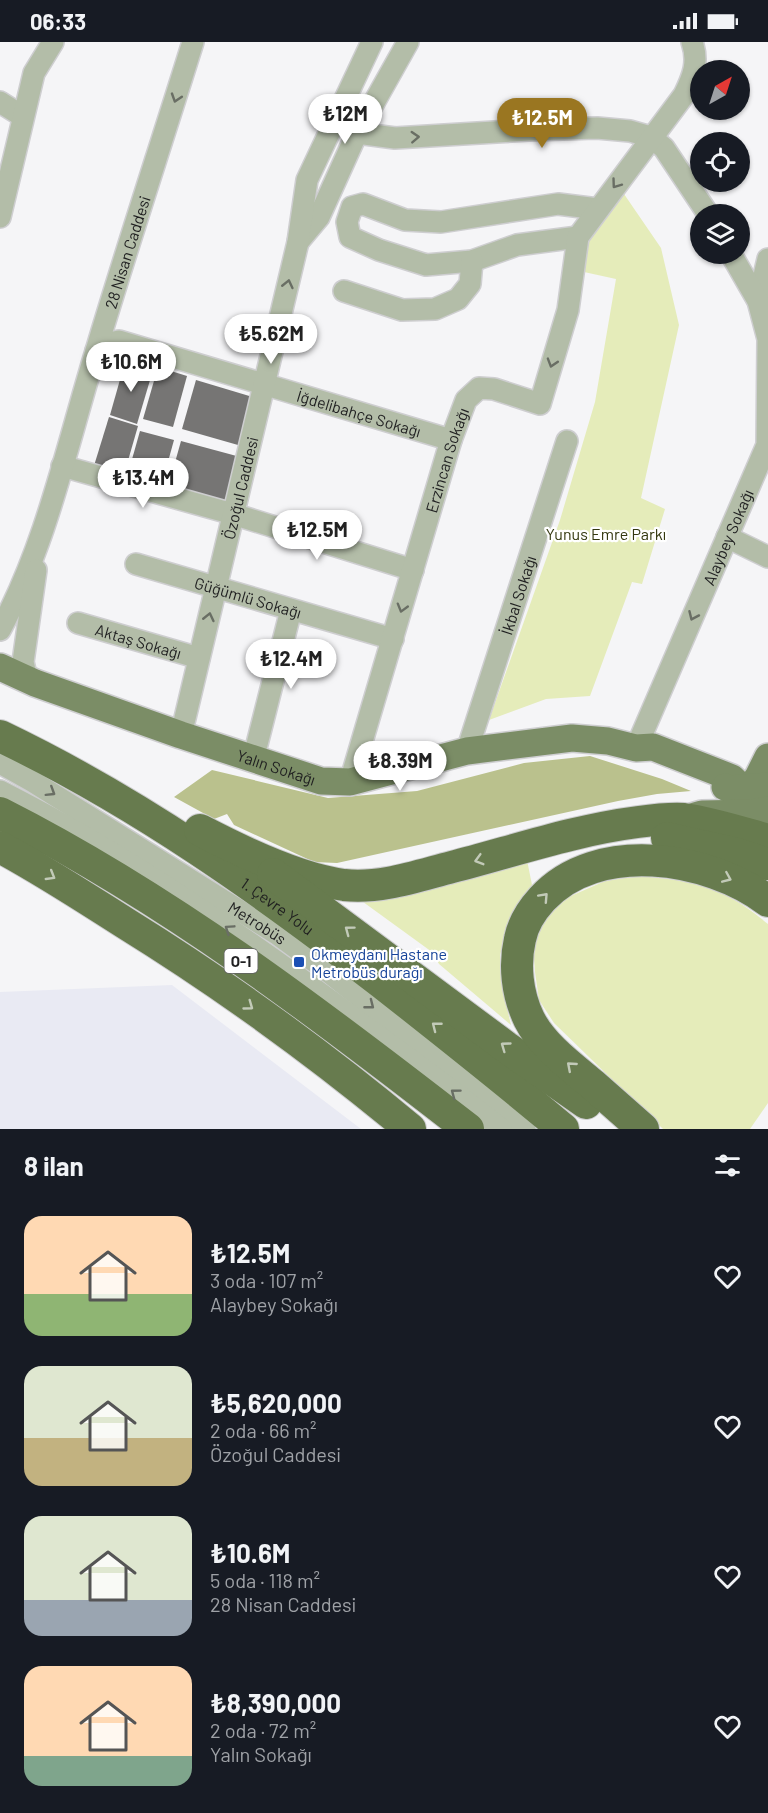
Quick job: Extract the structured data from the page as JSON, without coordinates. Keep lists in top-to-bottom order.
{
  "streets": {
    "highway": ["1. Çevre Yolu", "O-1"],
    "main road": ["Yalın Sokağı"],
    "street": [
      "28 Nisan Caddesi",
      "İğdelibahçe Sokağı",
      "Erzincan Sokağı",
      "Özoğul Caddesi",
      "Alaybey Sokağı",
      "İkbal Sokağı",
      "Güğümlü Sokağı",
      "Aktaş Sokağı",
      "Metrobüs"
    ]
  },
  "crossings": [
    ["28 Nisan Caddesi", "İğdelibahçe Sokağı"],
    ["İğdelibahçe Sokağı", "Erzincan Sokağı"],
    ["İğdelibahçe Sokağı", "Özoğul Caddesi"],
    ["Erzincan Sokağı", "Güğümlü Sokağı"],
    ["Erzincan Sokağı", "Yalın Sokağı"],
    ["Özoğul Caddesi", "Güğümlü Sokağı"],
    ["Özoğul Caddesi", "Aktaş Sokağı"],
    ["Özoğul Caddesi", "Yalın Sokağı"],
    ["Alaybey Sokağı", "Yalın Sokağı"],
    ["İkbal Sokağı", "Yalın Sokağı"]
  ],
  "one_way": ["Erzincan Sokağı", "Alaybey Sokağı"],
  "parks": ["Yunus Emre Parkı"],
  "places": {
    "transit": ["Okmeydanı Hastane Metrobüs durağı"]
  },
  "north": "top right",
  "page": {
    "status": "06:33",
    "price": [
      "₺12M",
      "₺12.5M",
      "₺5.62M",
      "₺10.6M",
      "₺13.4M",
      "₺12.5M",
      "₺12.4M",
      "₺8.39M"
    ],
    "heading": "8 ilan",
    "list": [
      {
        "name": "₺12.5M",
        "note": "3 oda · 107 m² · Alaybey Sokağı"
      },
      {
        "name": "₺5,620,000",
        "note": "2 oda · 66 m² · Özoğul Caddesi"
      },
      {
        "name": "₺10.6M",
        "note": "5 oda · 118 m² · 28 Nisan Caddesi"
      },
      {
        "name": "₺8,390,000",
        "note": "2 oda · 72 m² · Yalın Sokağı"
      }
    ]
  }
}
